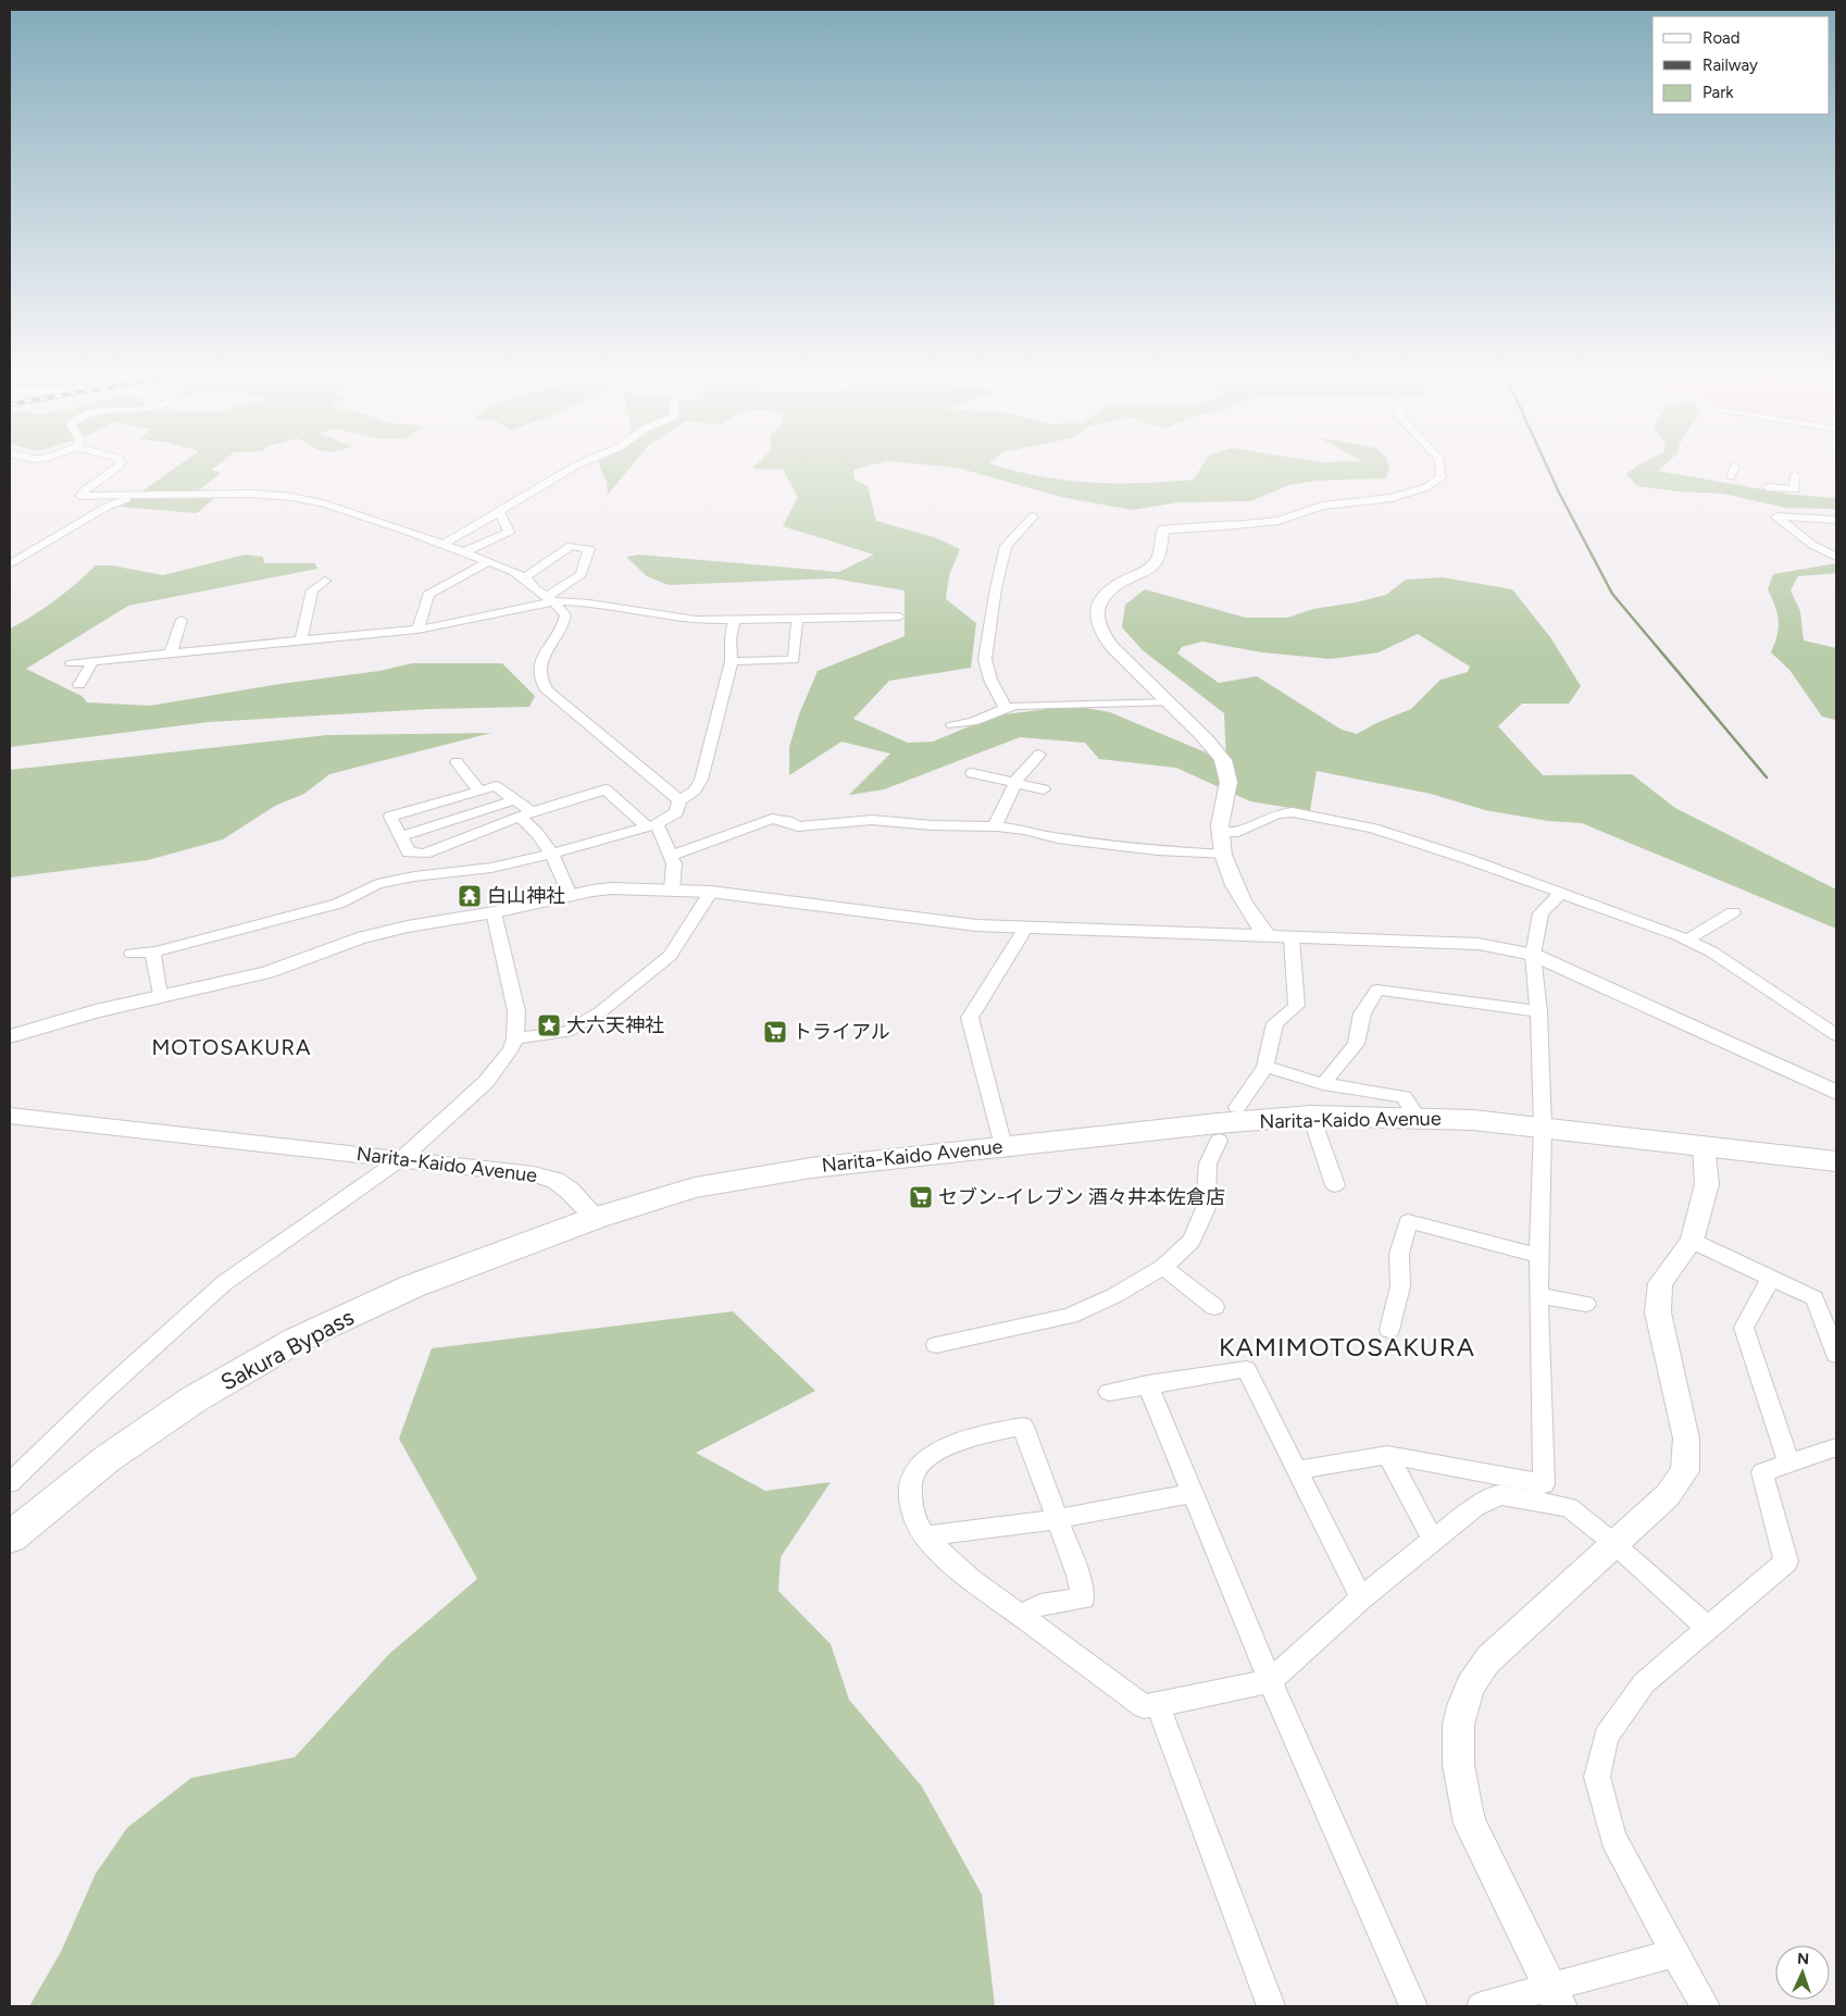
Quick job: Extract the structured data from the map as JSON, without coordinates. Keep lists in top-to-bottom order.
{
  "streets": {
    "highway": ["Narita-Kaido Avenue", "Sakura Bypass"]
  },
  "crossings": [
    ["Narita-Kaido Avenue", "Sakura Bypass"]
  ],
  "districts": ["MOTOSAKURA", "KAMIMOTOSAKURA"],
  "places": {
    "temple": ["白山神社"],
    "place": ["大六天神社"],
    "supermarket": ["トライアル", "セブン-イレブン 酒々井本佐倉店"]
  },
  "legend": ["Road", "Railway", "Park"],
  "north": "top"
}
